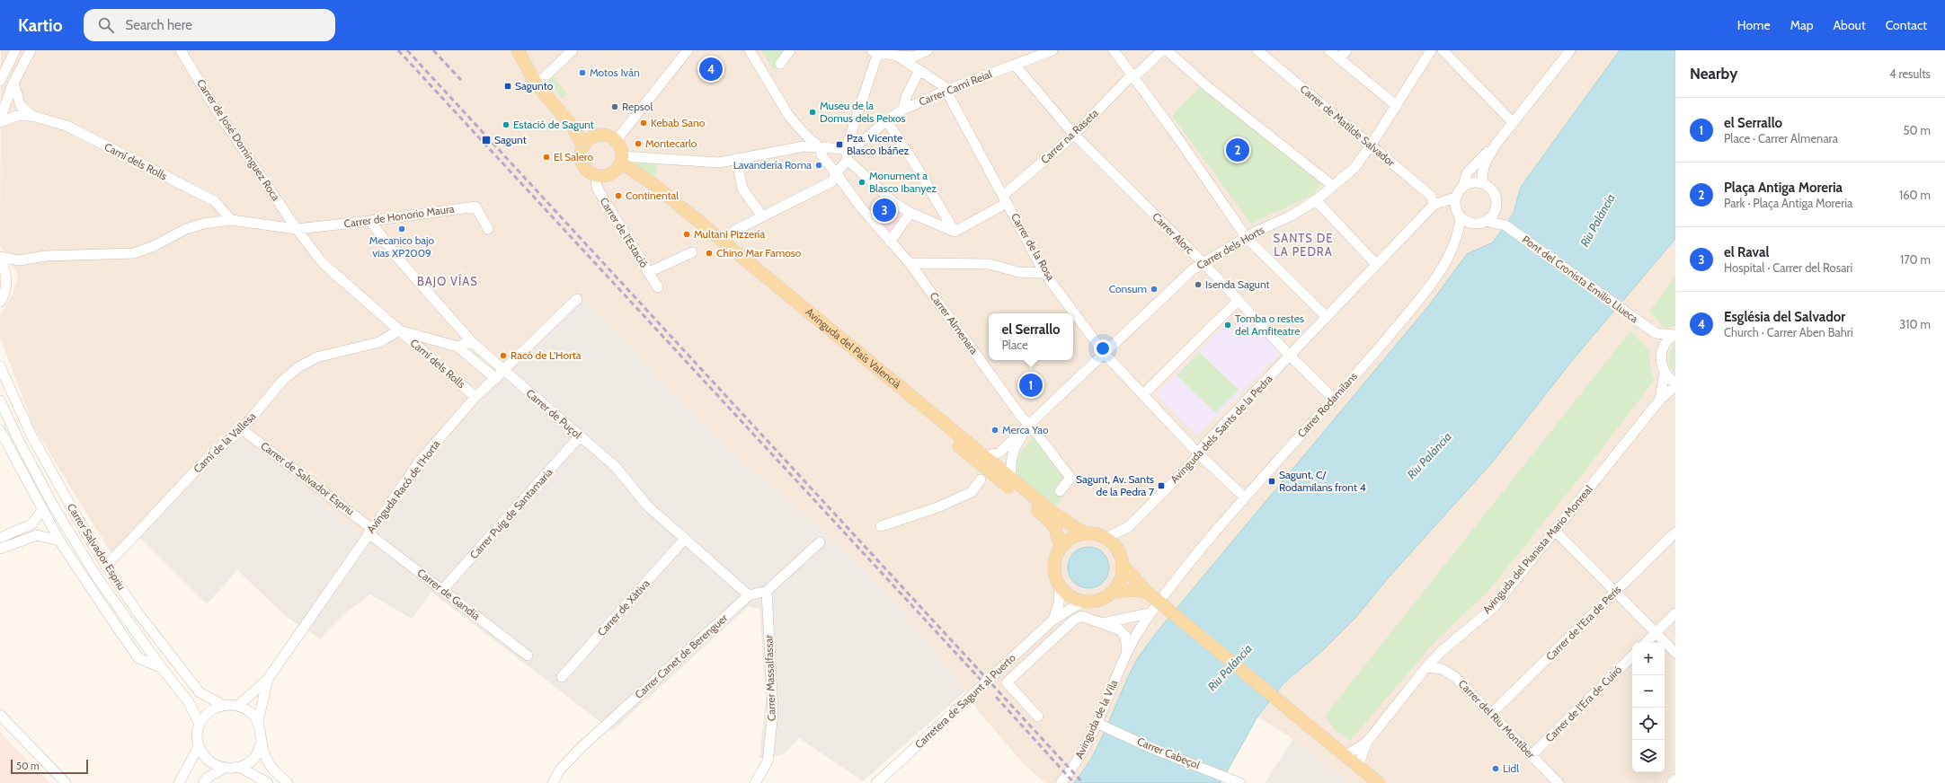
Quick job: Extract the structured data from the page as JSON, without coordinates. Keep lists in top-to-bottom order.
{
  "streets": {
    "main road": ["Avinguda del País Valencià"],
    "street": [
      "Carrer Camí Reial",
      "Carrer de Matilde Salvador",
      "Carrer na Raseta",
      "Carrer de José Domínguez Roca",
      "Camí dels Rolls",
      "Carrer de Honorio Maura",
      "Carrer de l'Estació",
      "Carrer Alorc",
      "Carrer de la Rosa",
      "Carrer dels Horts",
      "Pont del Cronista Emilio Llueca",
      "Carrer Almenara",
      "Carrer Rodamilans",
      "Carrer de Puçol",
      "Avinguda dels Sants de la Pedra",
      "Camí de la Vallesa",
      "Carrer de Salvador Espriu",
      "Avinguda Racó de l'Horta",
      "Carrer Puig de Santamaria",
      "Carrer Salvador Espriu",
      "Avinguda del Pianista Mario Monreal",
      "Carrer de Gandia",
      "Carrer de Xàtiva",
      "Carrer de l'Era de Peris",
      "Carrer Canet de Berenguer",
      "Carrer Massalfassar",
      "Carretera de Sagunt al Puerto",
      "Carrer de l'Era de Cuiró",
      "Avinguda de la Vila",
      "Carrer del Riu Montíber",
      "Carrer Cabeçol"
    ]
  },
  "crossings": [
    ["Carrer Camí Reial", "Carrer Alorc"],
    ["Carrer Camí Reial", "Carrer de la Rosa"],
    ["Carrer de Matilde Salvador", "Carrer dels Horts"],
    ["Carrer de Matilde Salvador", "Avinguda dels Sants de la Pedra"],
    ["Carrer na Raseta", "Carrer Alorc"],
    ["Carrer na Raseta", "Carrer de la Rosa"],
    ["Carrer de José Domínguez Roca", "Camí dels Rolls"],
    ["Carrer de José Domínguez Roca", "Carrer de Honorio Maura"],
    ["Camí dels Rolls", "Carrer de Honorio Maura"],
    ["Camí dels Rolls", "Camí de la Vallesa"],
    ["Camí dels Rolls", "Avinguda Racó de l'Horta"],
    ["Carrer de Honorio Maura", "Carrer de Puçol"],
    ["Carrer de l'Estació", "Avinguda del País Valencià"],
    ["Carrer Alorc", "Carrer dels Horts"],
    ["Carrer Alorc", "Carrer Rodamilans"],
    ["Carrer Alorc", "Avinguda dels Sants de la Pedra"],
    ["Carrer de la Rosa", "Carrer dels Horts"],
    ["Carrer de la Rosa", "Carrer Rodamilans"],
    ["Carrer de la Rosa", "Avinguda dels Sants de la Pedra"],
    ["Carrer dels Horts", "Carrer Almenara"],
    ["Carrer dels Horts", "Avinguda del País Valencià"],
    ["Pont del Cronista Emilio Llueca", "Carrer Rodamilans"],
    ["Pont del Cronista Emilio Llueca", "Avinguda dels Sants de la Pedra"],
    ["Avinguda del País Valencià", "Avinguda dels Sants de la Pedra"],
    ["Avinguda del País Valencià", "Carretera de Sagunt al Puerto"],
    ["Carrer Rodamilans", "Avinguda dels Sants de la Pedra"],
    ["Carrer Rodamilans", "Avinguda de la Vila"],
    ["Carrer de Puçol", "Avinguda Racó de l'Horta"],
    ["Carrer de Puçol", "Carrer Puig de Santamaria"],
    ["Carrer de Puçol", "Carrer de Xàtiva"],
    ["Carrer de Puçol", "Carrer Canet de Berenguer"],
    ["Avinguda dels Sants de la Pedra", "Carretera de Sagunt al Puerto"],
    ["Camí de la Vallesa", "Carrer de Salvador Espriu"],
    ["Camí de la Vallesa", "Carrer Salvador Espriu"],
    ["Carrer de Salvador Espriu", "Avinguda Racó de l'Horta"],
    ["Carrer de Salvador Espriu", "Carrer de Gandia"],
    ["Avinguda Racó de l'Horta", "Carrer Salvador Espriu"],
    ["Avinguda Racó de l'Horta", "Carrer de Gandia"],
    ["Carrer Puig de Santamaria", "Carrer de Gandia"],
    ["Avinguda del Pianista Mario Monreal", "Carrer del Riu Montíber"],
    ["Carrer de l'Era de Peris", "Carrer del Riu Montíber"],
    ["Carrer Canet de Berenguer", "Carrer Massalfassar"],
    ["Carrer de l'Era de Cuiró", "Carrer del Riu Montíber"],
    ["Avinguda de la Vila", "Carrer Cabeçol"]
  ],
  "districts": ["SANTS DE LA PEDRA", "BAJO VÍAS"],
  "water": ["Riu Palància"],
  "places": {
    "other": [
      "Motos Iván",
      "Repsol",
      "Museu de la Domus dels Peixos",
      "Kebab Sano",
      "Estació de Sagunt",
      "Montecarlo",
      "El Salero",
      "Lavandería Roma",
      "Monument a Blasco Ibanyez",
      "Continental",
      "Mecanico bajo vias XP2009",
      "Multani Pizzería",
      "Chino Mar Famoso",
      "Isenda Sagunt",
      "Consum",
      "Tomba o restes del Amfiteatre",
      "Racó de L'Horta",
      "Merca Yao",
      "Lidl"
    ],
    "transit": [
      "Sagunto",
      "Sagunt",
      "Pza. Vicente Blasco Ibáñez",
      "Sagunt, C/ Rodamilans front 4",
      "Sagunt, Av. Sants de la Pedra 7"
    ]
  },
  "scale_bar": "50 m",
  "page": {
    "header": "Kartio",
    "search": "Search here",
    "nav": [
      "Home",
      "Map",
      "About",
      "Contact"
    ],
    "heading": ["Nearby", "4 results"],
    "pins": [
      "4",
      "2",
      "3",
      "1"
    ],
    "list": [
      {
        "mark": "1",
        "name": "el Serrallo",
        "note": "Place · Carrer Almenara",
        "value": "50 m"
      },
      {
        "mark": "2",
        "name": "Plaça Antiga Moreria",
        "note": "Park · Plaça Antiga Moreria",
        "value": "160 m"
      },
      {
        "mark": "3",
        "name": "el Raval",
        "note": "Hospital · Carrer del Rosari",
        "value": "170 m"
      },
      {
        "mark": "4",
        "name": "Església del Salvador",
        "note": "Church · Carrer Aben Bahri",
        "value": "310 m"
      }
    ],
    "popup": ["el Serrallo", "Place"],
    "map_buttons": ["+", "−"],
    "scale": "50 m"
  }
}
